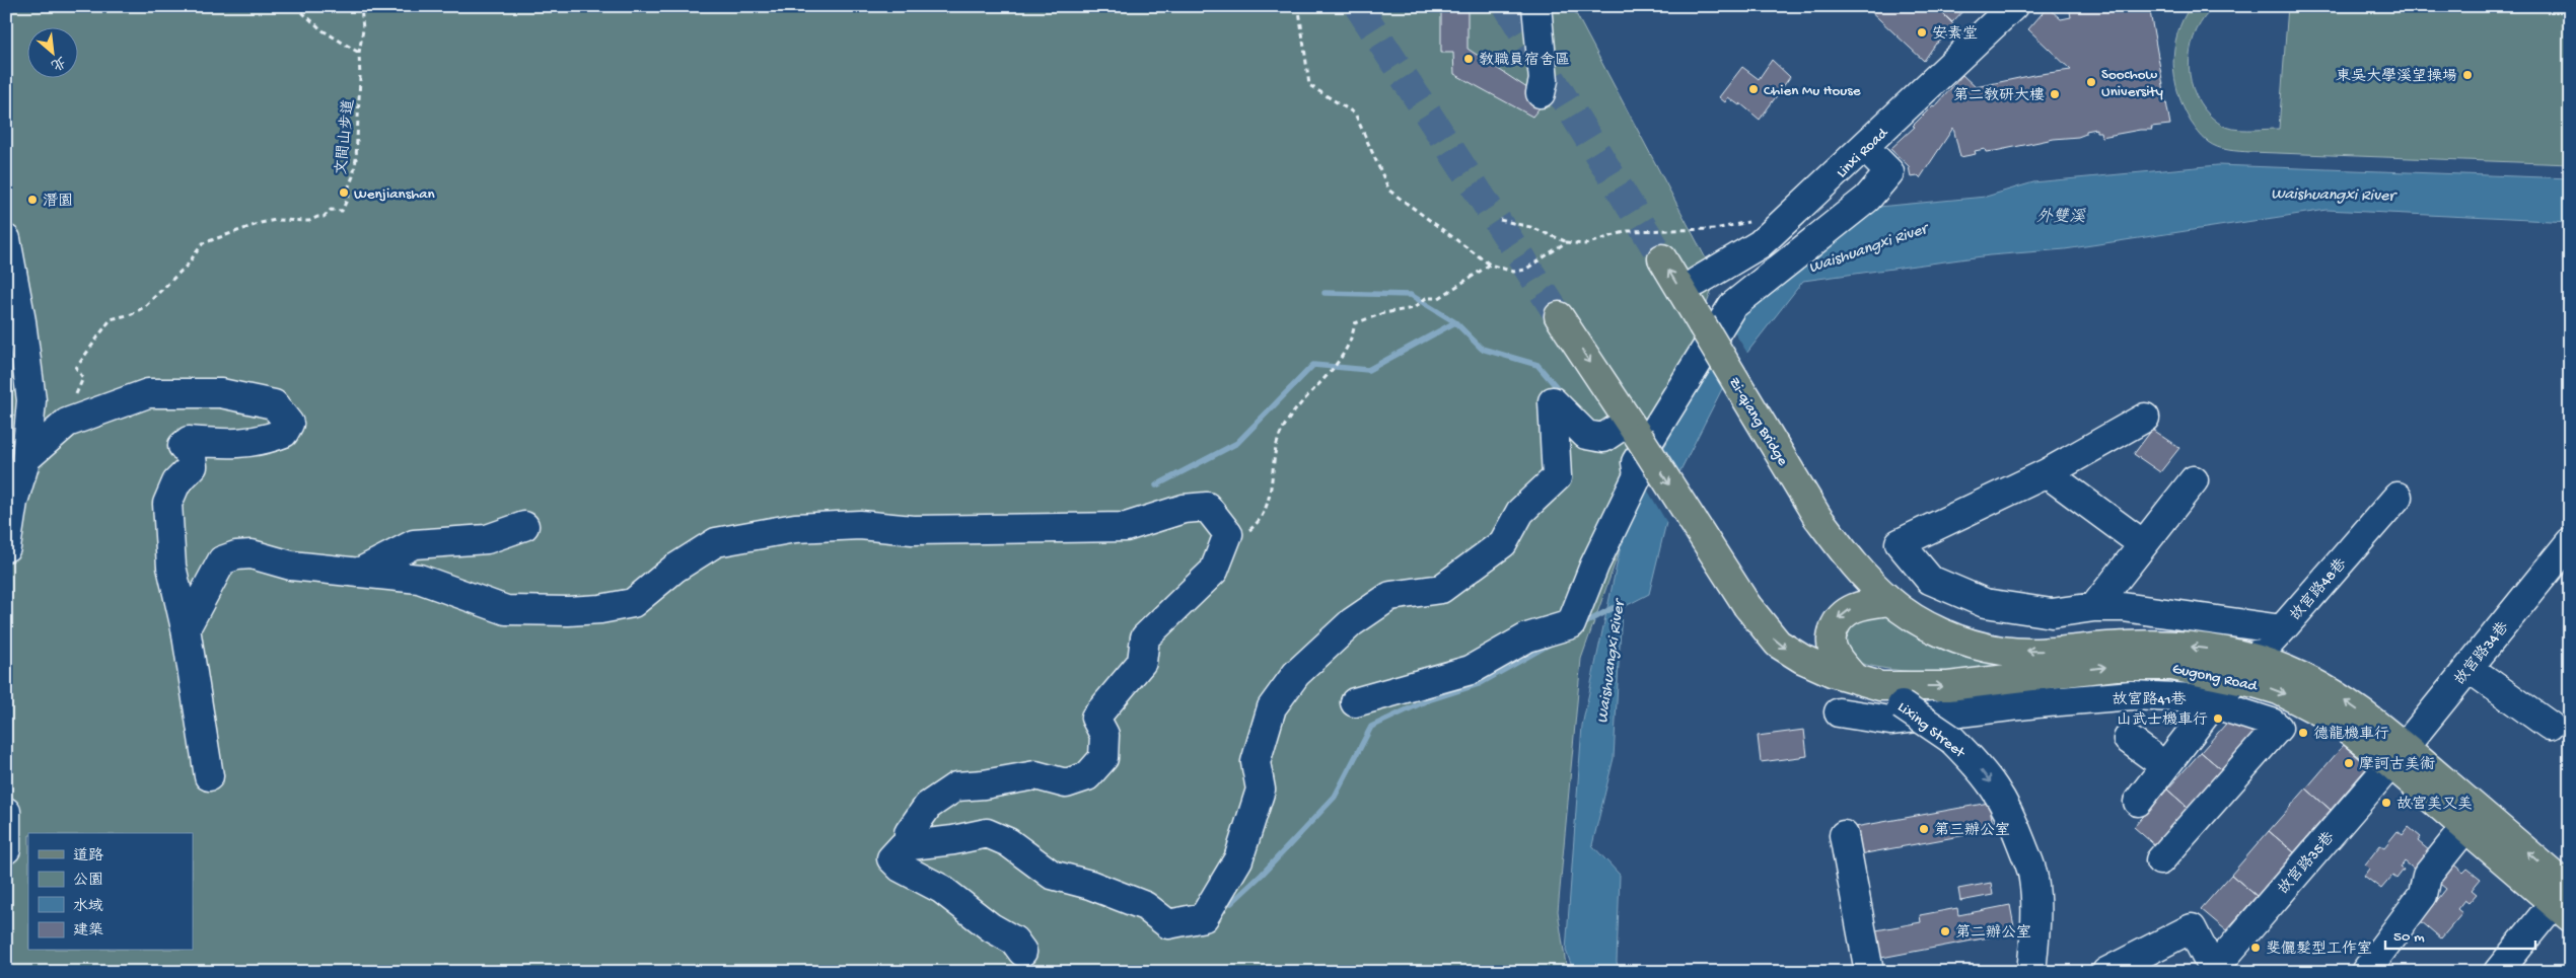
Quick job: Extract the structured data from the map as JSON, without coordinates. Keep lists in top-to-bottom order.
{
  "streets": {
    "main road": ["Zi-qiang Bridge", "Gugong Road"],
    "street": [
      "Linxi Road",
      "故宮路48巷",
      "故宮路34巷",
      "故宮路41巷",
      "Lixing Street",
      "故宮路35巷"
    ],
    "path": ["文間山步道"]
  },
  "crossings": [
    ["Zi-qiang Bridge", "Gugong Road"],
    ["故宮路48巷", "Gugong Road"],
    ["故宮路48巷", "故宮路41巷"],
    ["故宮路34巷", "Gugong Road"],
    ["故宮路34巷", "故宮路35巷"],
    ["Gugong Road", "Lixing Street"],
    ["Gugong Road", "故宮路35巷"]
  ],
  "water": ["Waishuangxi River", "外雙溪"],
  "places": [
    "安素堂",
    "教職員宿舍區",
    "東吳大學溪望操場",
    "Soochow University",
    "Chien Mu House",
    "第二教研大樓",
    "Wenjianshan",
    "潛園",
    "山武士機車行",
    "德龍機車行",
    "摩訶古美術",
    "故宮美又美",
    "第三辦公室",
    "第二辦公室",
    "斐儷髮型工作室"
  ],
  "legend": [
    "道路",
    "公園",
    "水域",
    "建築"
  ],
  "scale_bar": "50 m",
  "north": "bottom right"
}
